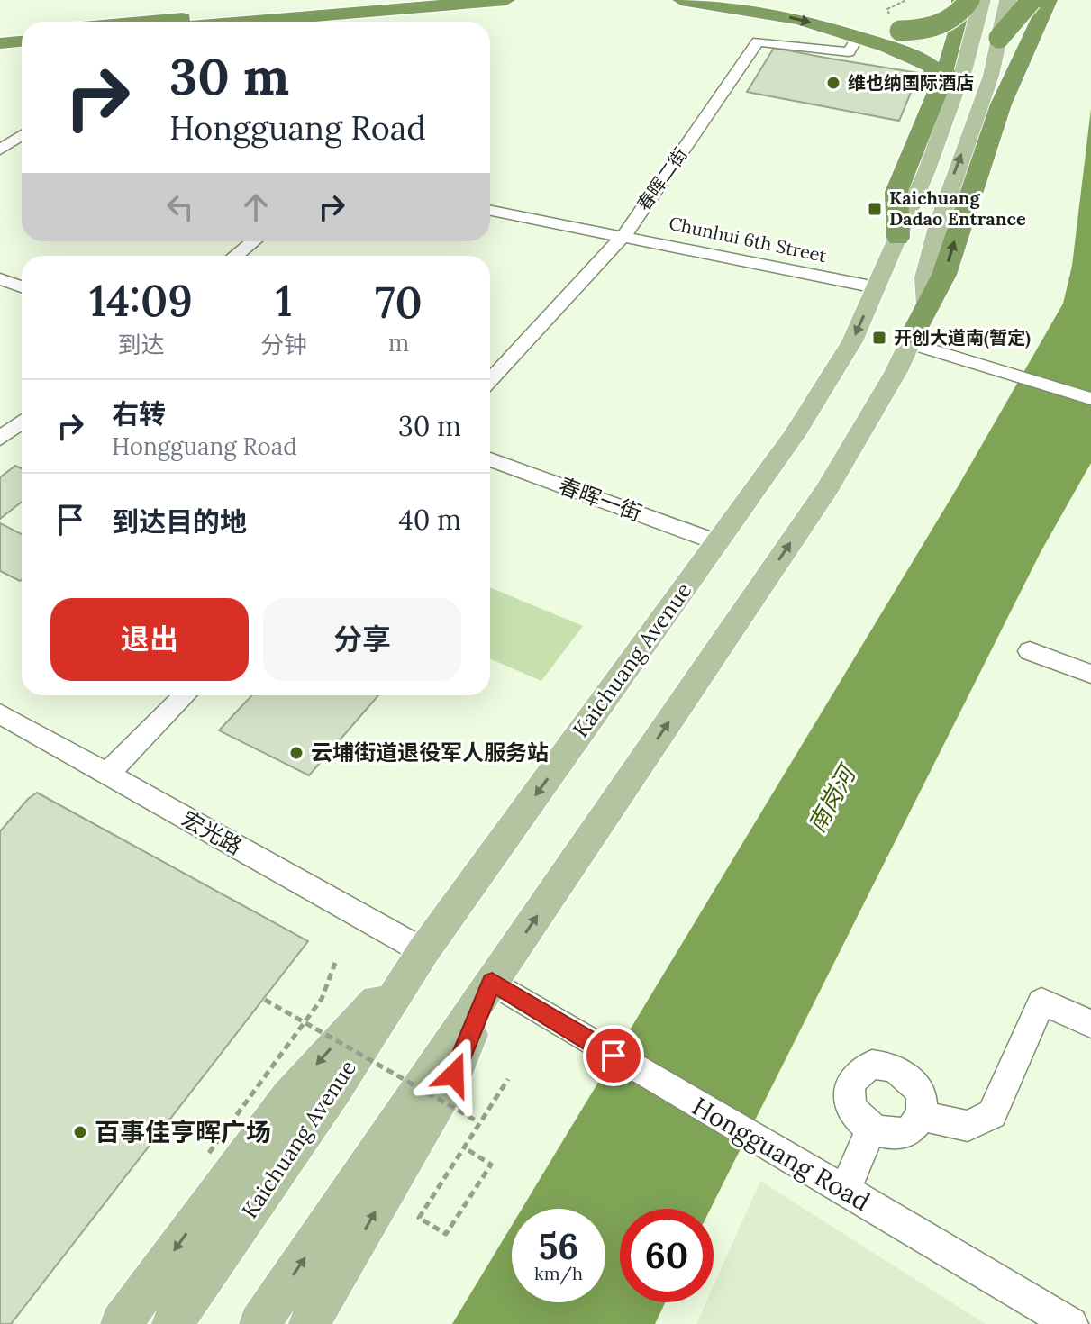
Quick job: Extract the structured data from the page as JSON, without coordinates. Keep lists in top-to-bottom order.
{
  "streets": {
    "main road": ["Kaichuang Avenue"],
    "street": [
      "春晖二街",
      "Chunhui 6th Street",
      "春晖一街",
      "宏光路",
      "Hongguang Road"
    ]
  },
  "crossings": [
    ["春晖二街", "Chunhui 6th Street"],
    ["Chunhui 6th Street", "Kaichuang Avenue"],
    ["春晖一街", "Kaichuang Avenue"],
    ["Kaichuang Avenue", "宏光路"]
  ],
  "water": ["南岗河"],
  "places": {
    "other": ["维也纳国际酒店", "云埔街道退役军人服务站", "百事佳亨晖广场"],
    "transit": ["Kaichuang Dadao Entrance", "开创大道南(暂定)"]
  },
  "page": {
    "turn": ["30 m", "Hongguang Road"],
    "eta": [
      "14:09",
      "到达",
      "1",
      "分钟",
      "70",
      "m"
    ],
    "list": [
      {
        "name": "右转",
        "note": "Hongguang Road",
        "value": "30 m"
      },
      {
        "name": "到达目的地",
        "value": "40 m"
      }
    ],
    "buttons": ["退出", "分享"],
    "speed": "56 km/h",
    "limit": "60"
  }
}
